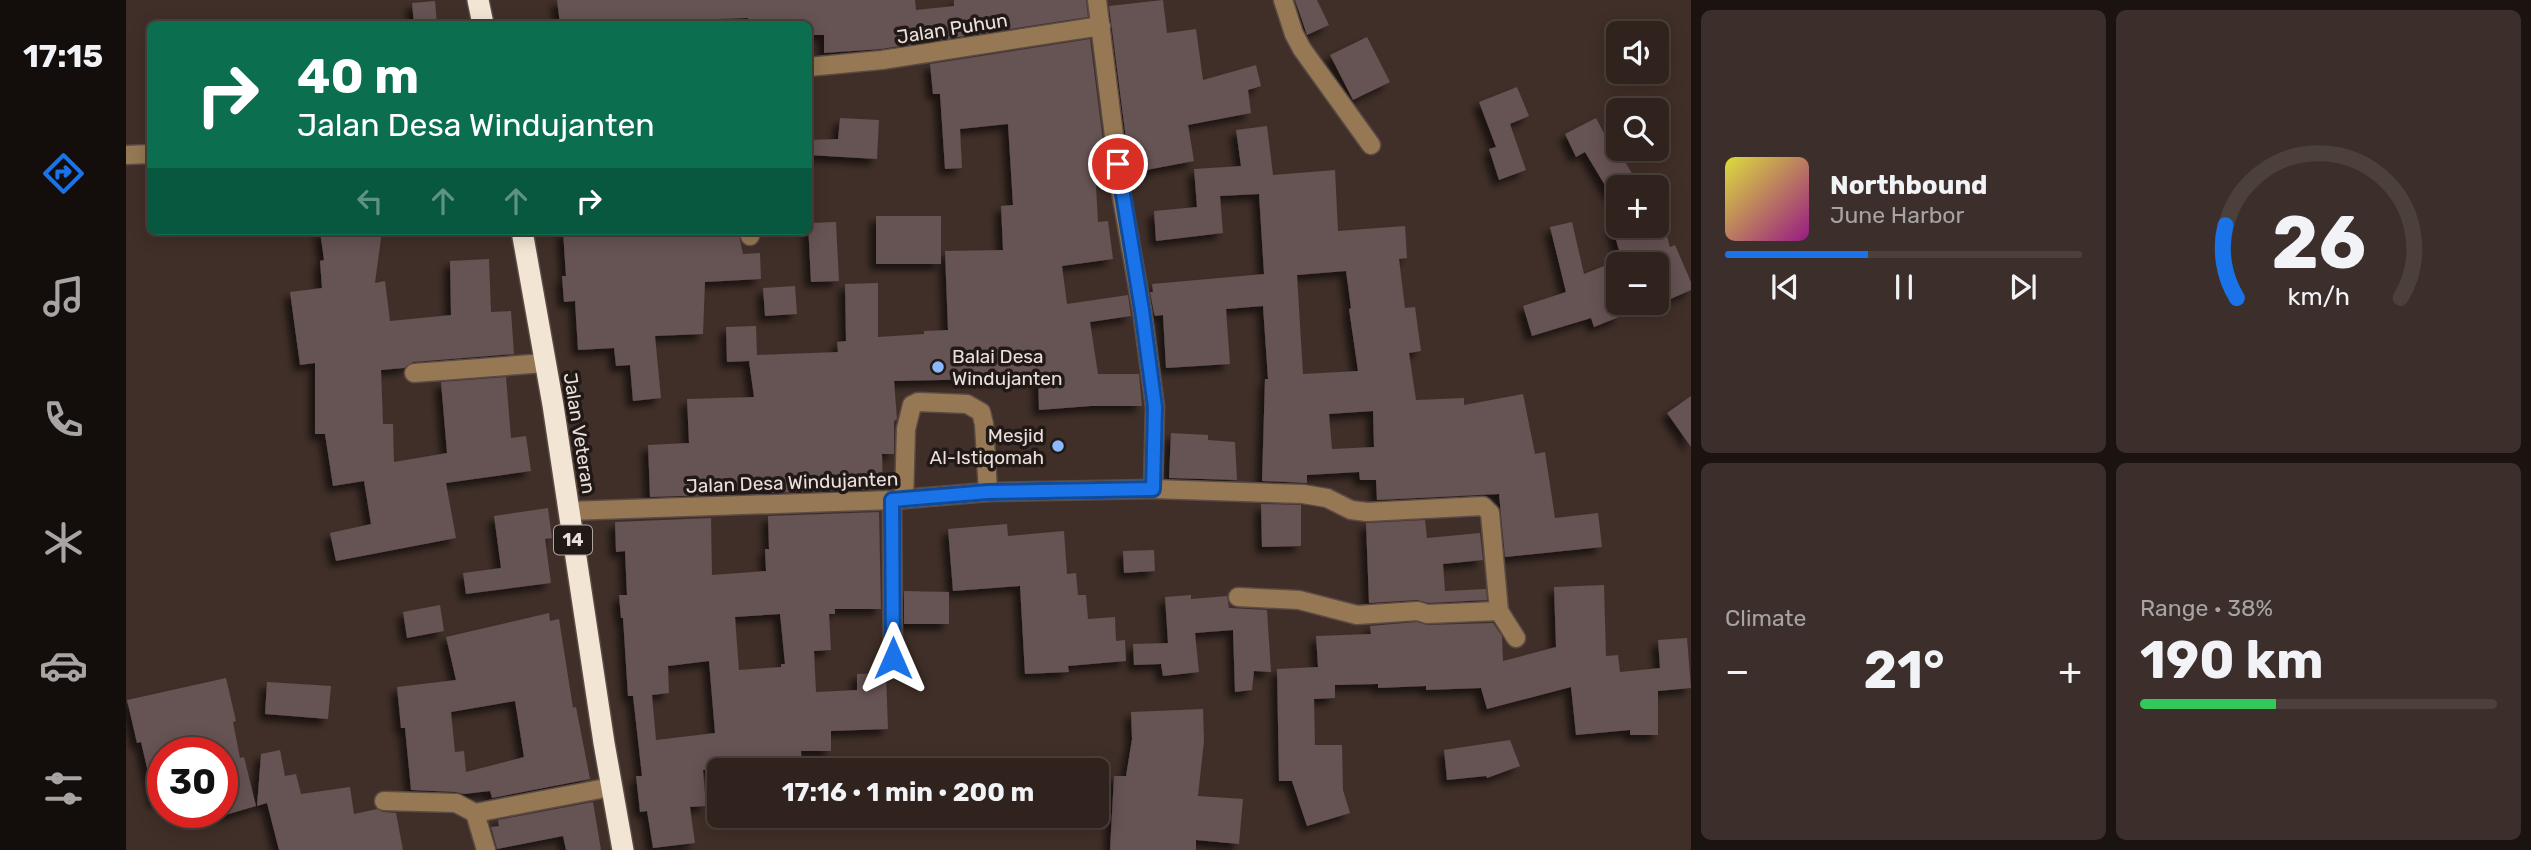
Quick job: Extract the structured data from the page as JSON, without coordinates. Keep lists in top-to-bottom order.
{
  "streets": {
    "highway": ["Jalan Veteran", "14"],
    "street": ["Jalan Puhun", "Jalan Desa Windujanten"]
  },
  "crossings": [
    ["Jalan Veteran", "Jalan Desa Windujanten"]
  ],
  "places": ["Balai Desa Windujanten", "Mesjid Al-Istiqomah"],
  "page": {
    "tabs": "17:15",
    "map_buttons": ["+", "−"],
    "turn": ["40 m", "Jalan Desa Windujanten"],
    "song": ["Northbound", "June Harbor"],
    "tile": [
      "Climate",
      ["Range · 38%", "190 km"]
    ],
    "heat": ["−", "21°", "+"],
    "limit": "30",
    "trip": "17:16 · 1 min · 200 m",
    "gauge": ["26", "km/h"]
  }
}
